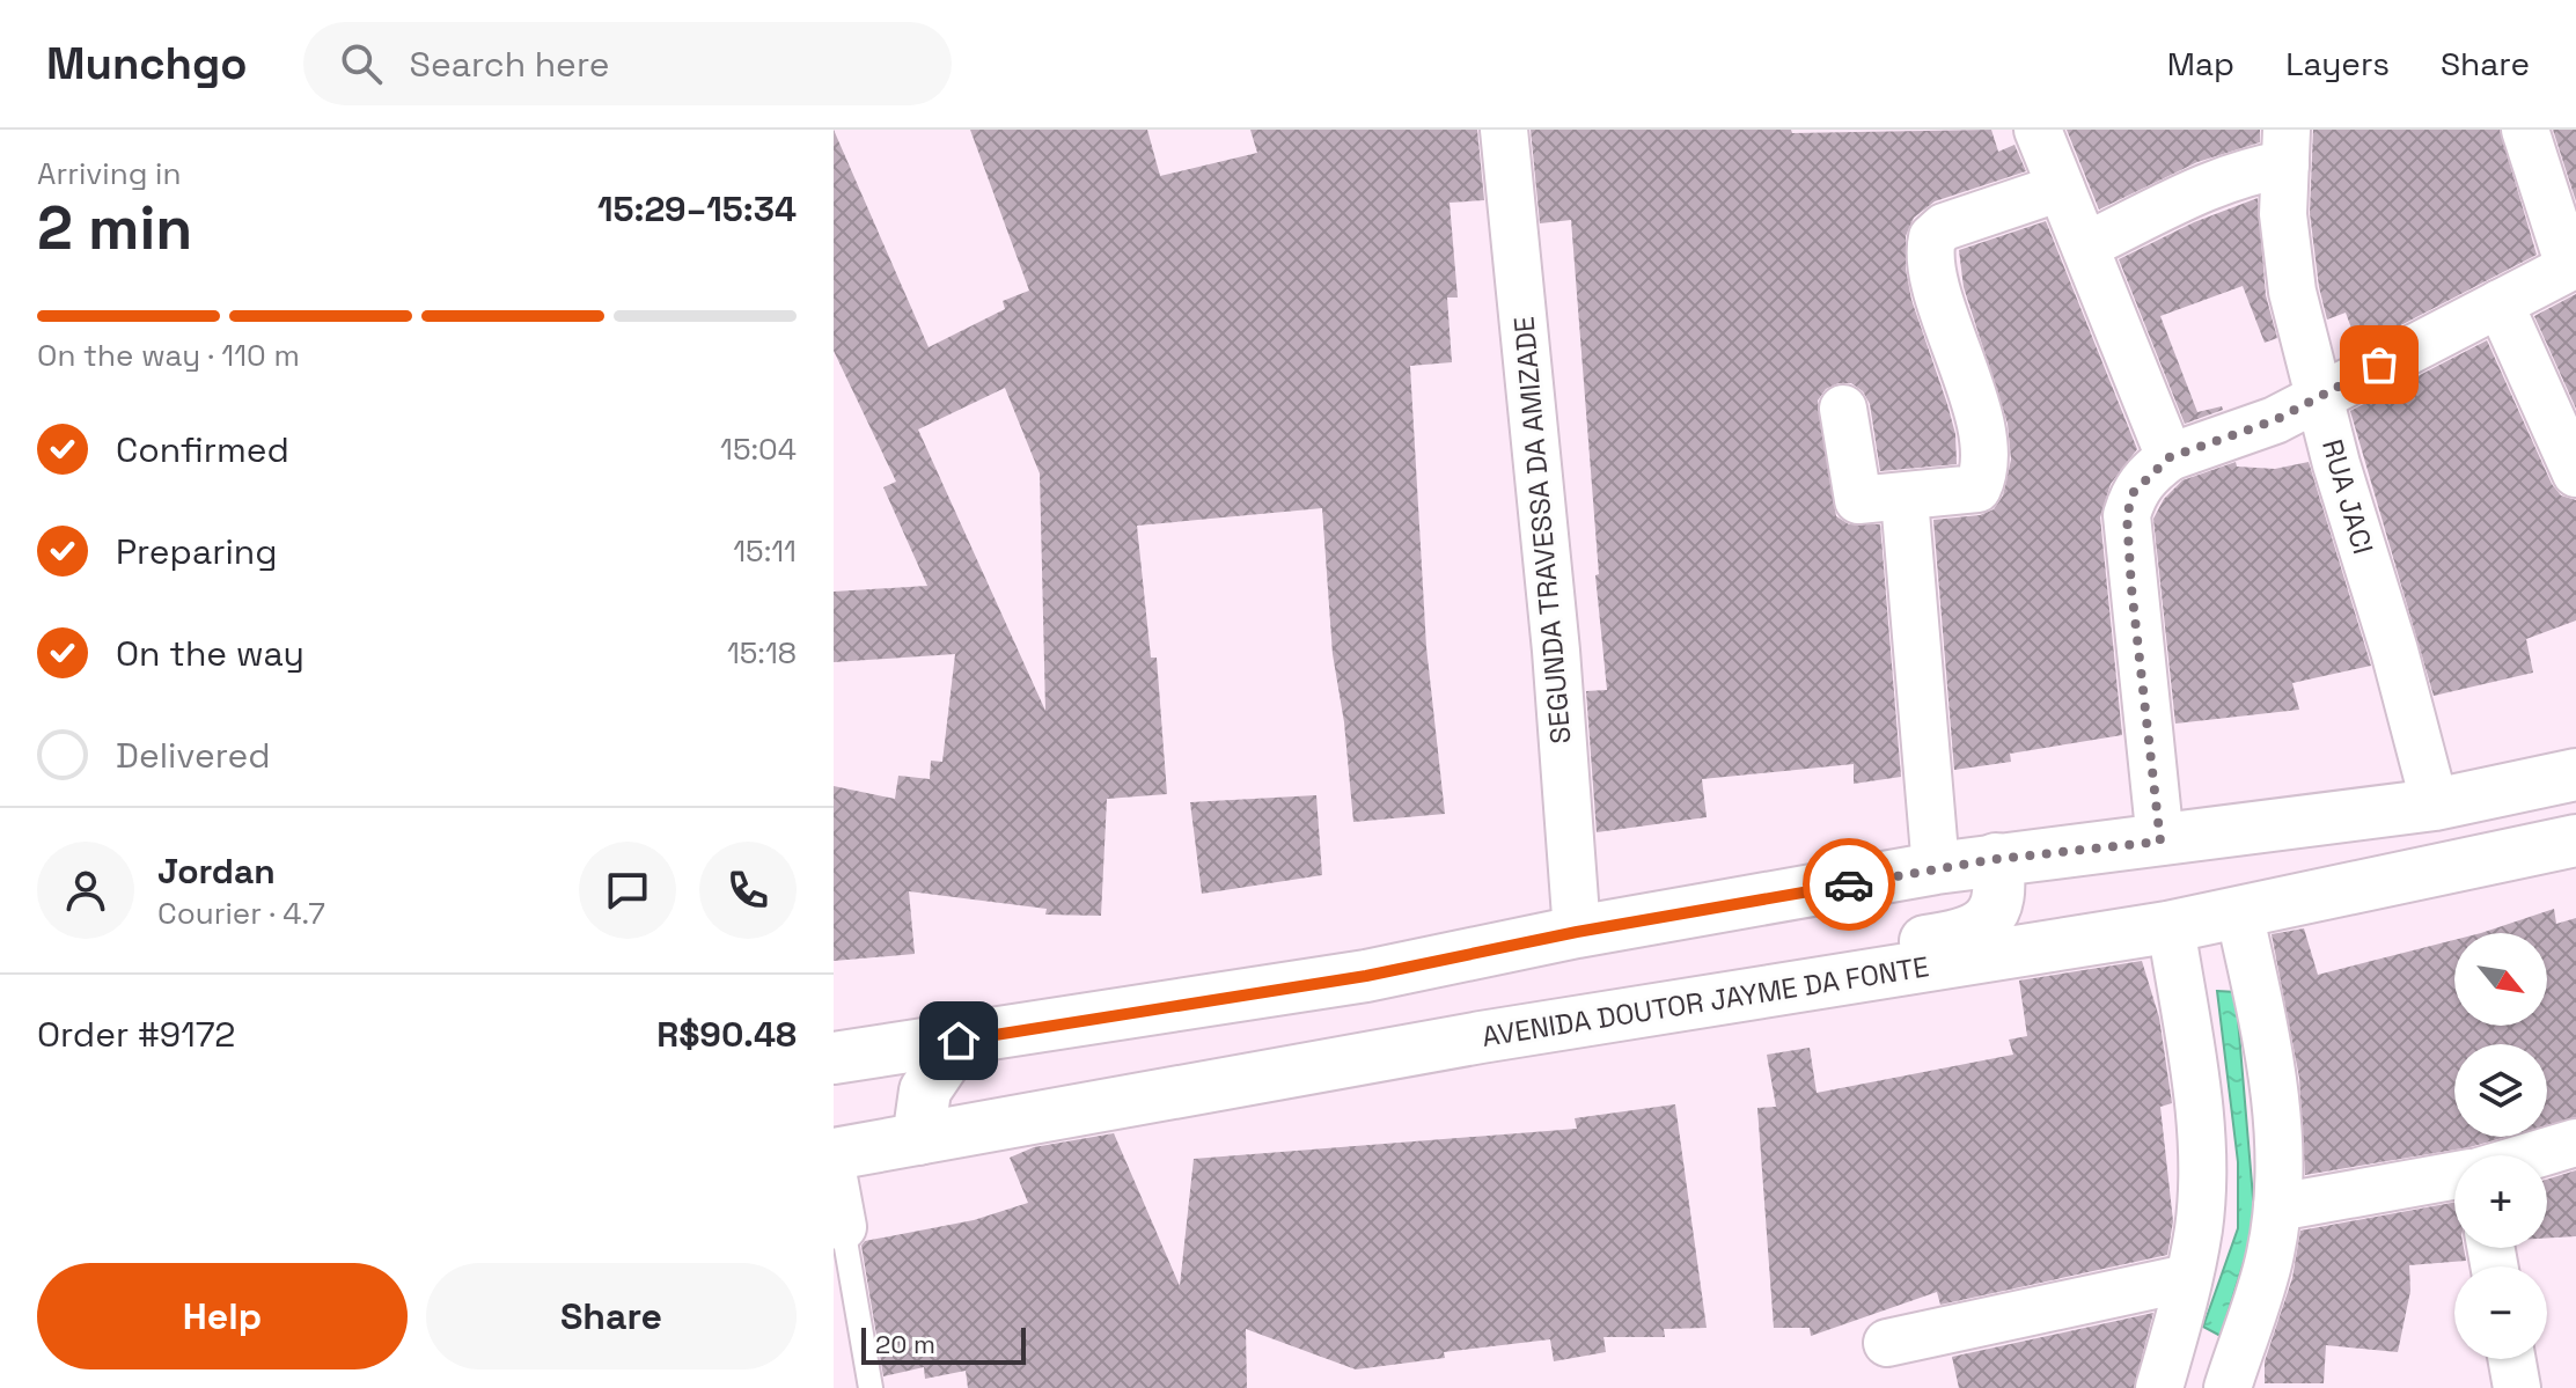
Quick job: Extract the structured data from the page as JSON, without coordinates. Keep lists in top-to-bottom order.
{
  "streets": {
    "main road": ["AVENIDA DOUTOR JAYME DA FONTE"],
    "street": ["RUA JACI", "SEGUNDA TRAVESSA DA AMIZADE"]
  },
  "scale_bar": "20 m",
  "north": "bottom right",
  "page": {
    "header": "Munchgo",
    "search": "Search here",
    "nav": ["Map", "Layers", "Share"],
    "heading": ["2 min", "Arriving in", "15:29–15:34"],
    "panel": [
      "Jordan",
      "Courier · 4.7",
      "Order #9172",
      "R$90.48"
    ],
    "bar": "On the way · 110 m",
    "list": [
      ["Confirmed", "15:04"],
      ["Preparing", "15:11"],
      ["On the way", "15:18"],
      "Delivered"
    ],
    "map_buttons": ["+", "−"],
    "buttons": ["Help", "Share"],
    "scale": "20 m"
  }
}
